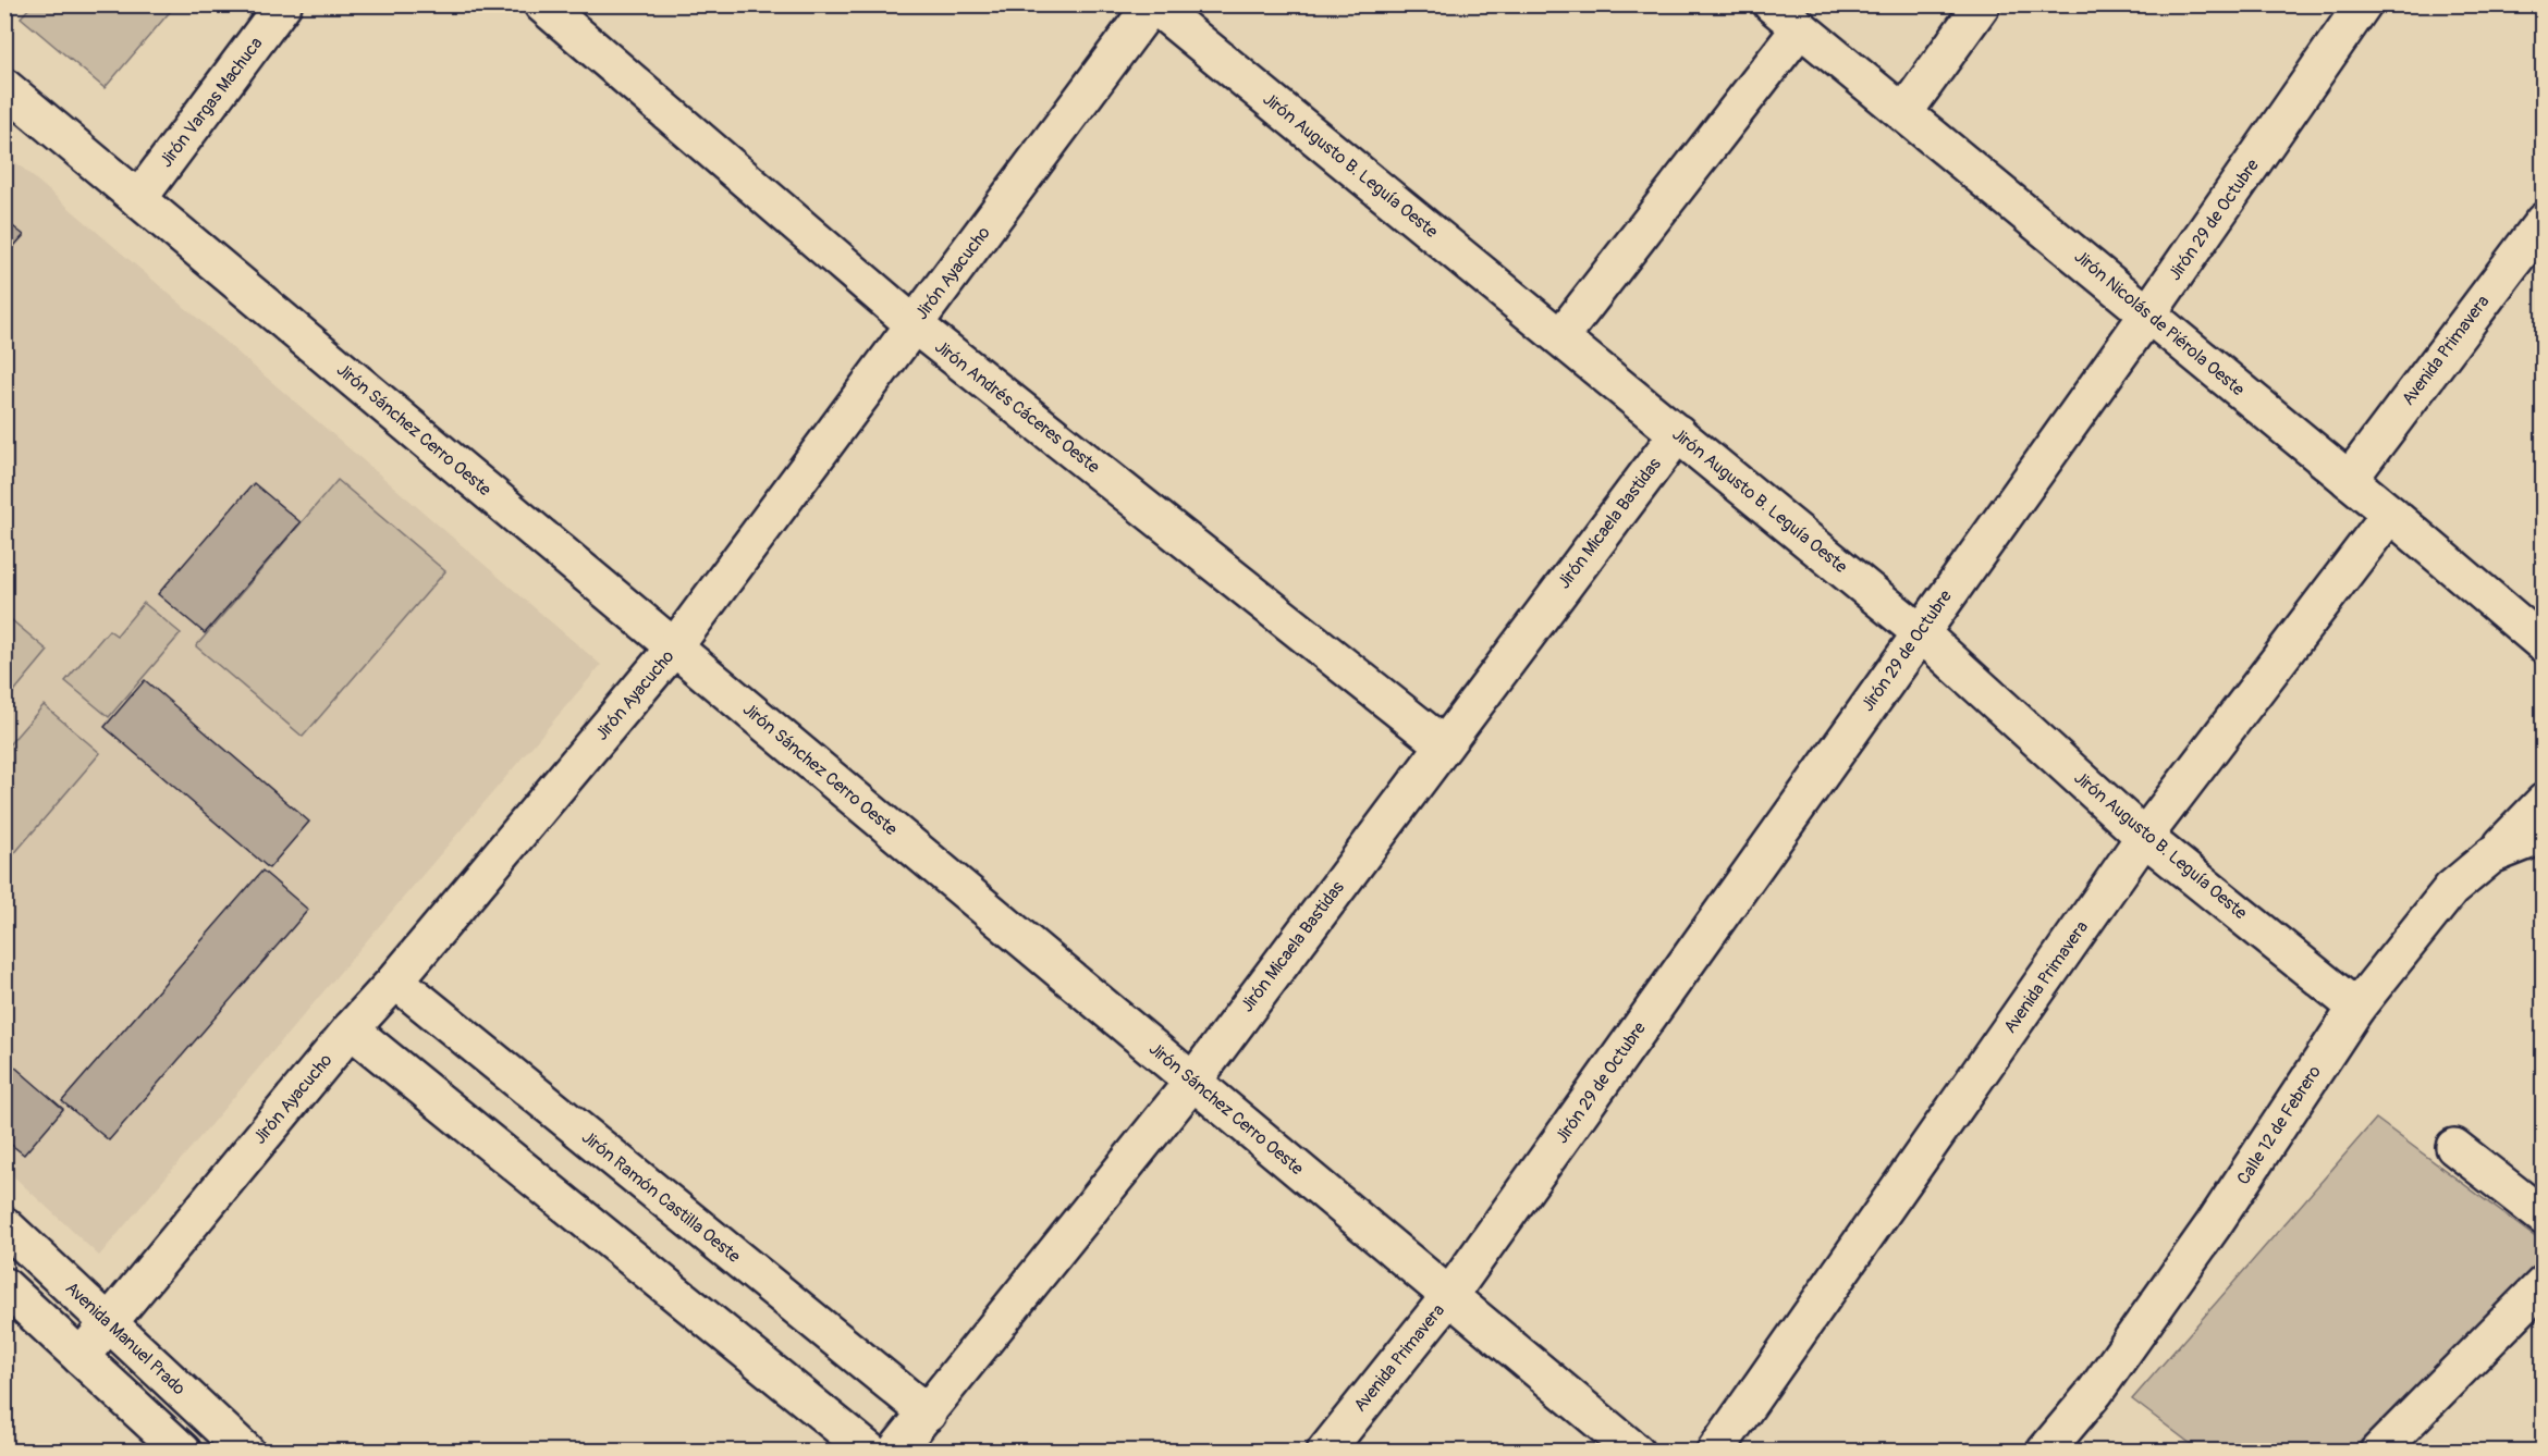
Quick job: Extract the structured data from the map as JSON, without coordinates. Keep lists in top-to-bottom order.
{
  "streets": {
    "street": [
      "Jirón Vargas Machuca",
      "Jirón Augusto B. Leguía Oeste",
      "Jirón 29 de Octubre",
      "Jirón Ayacucho",
      "Jirón Nicolás de Piérola Oeste",
      "Avenida Primavera",
      "Jirón Andrés Cáceres Oeste",
      "Jirón Sánchez Cerro Oeste",
      "Jirón Micaela Bastidas",
      "Calle 12 de Febrero",
      "Jirón Ramón Castilla Oeste",
      "Avenida Manuel Prado"
    ]
  },
  "crossings": [
    ["Jirón Vargas Machuca", "Jirón Sánchez Cerro Oeste"],
    ["Jirón Augusto B. Leguía Oeste", "Jirón 29 de Octubre"],
    ["Jirón Augusto B. Leguía Oeste", "Jirón Ayacucho"],
    ["Jirón Augusto B. Leguía Oeste", "Avenida Primavera"],
    ["Jirón Augusto B. Leguía Oeste", "Jirón Micaela Bastidas"],
    ["Jirón Augusto B. Leguía Oeste", "Calle 12 de Febrero"],
    ["Jirón 29 de Octubre", "Jirón Nicolás de Piérola Oeste"],
    ["Jirón 29 de Octubre", "Avenida Primavera"],
    ["Jirón 29 de Octubre", "Jirón Sánchez Cerro Oeste"],
    ["Jirón Ayacucho", "Jirón Andrés Cáceres Oeste"],
    ["Jirón Ayacucho", "Jirón Sánchez Cerro Oeste"],
    ["Jirón Ayacucho", "Jirón Ramón Castilla Oeste"],
    ["Jirón Ayacucho", "Avenida Manuel Prado"],
    ["Jirón Nicolás de Piérola Oeste", "Avenida Primavera"],
    ["Avenida Primavera", "Jirón Sánchez Cerro Oeste"],
    ["Jirón Andrés Cáceres Oeste", "Jirón Micaela Bastidas"],
    ["Jirón Sánchez Cerro Oeste", "Jirón Micaela Bastidas"],
    ["Jirón Micaela Bastidas", "Jirón Ramón Castilla Oeste"]
  ]
}
